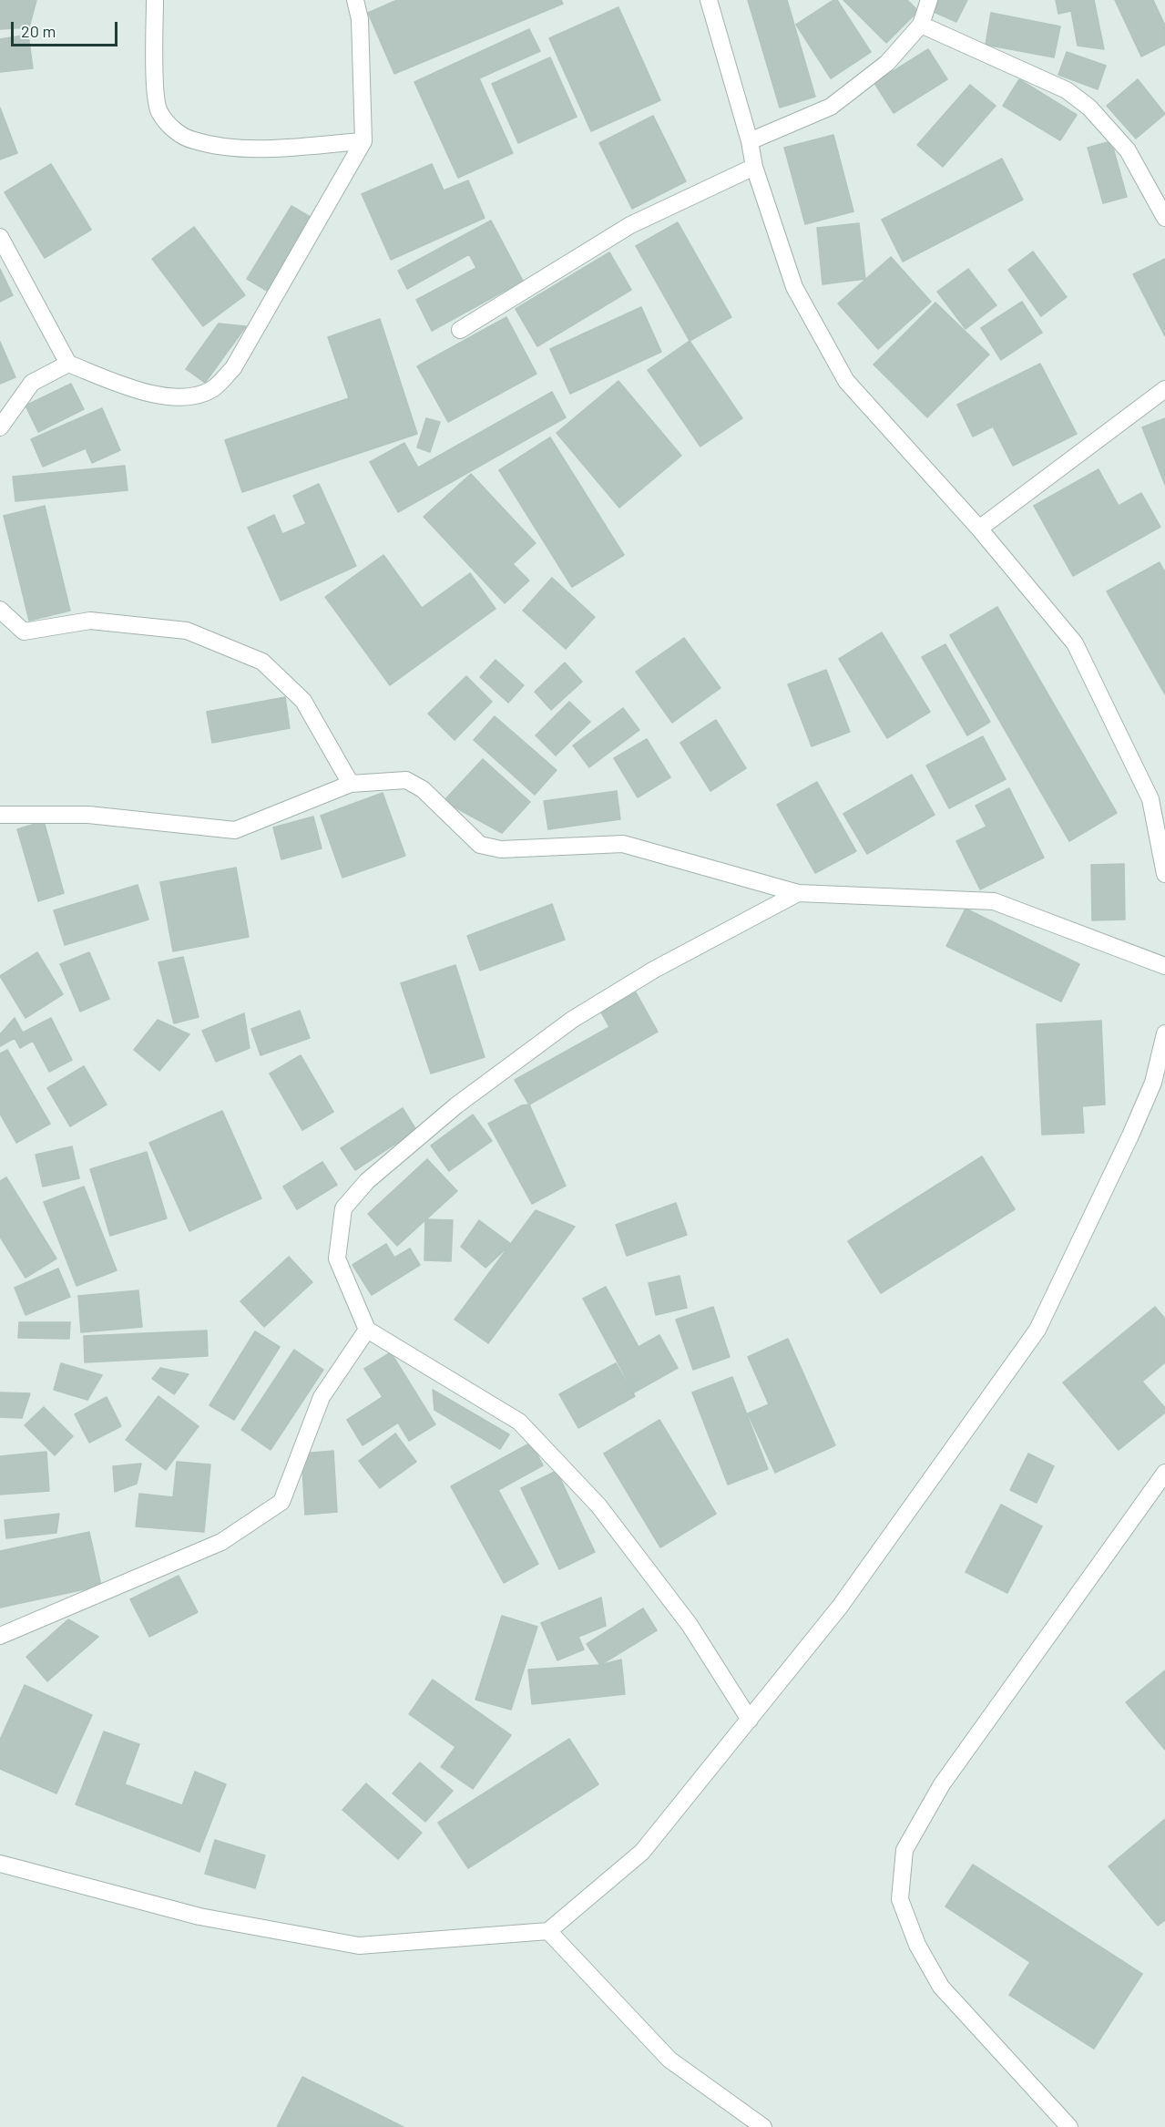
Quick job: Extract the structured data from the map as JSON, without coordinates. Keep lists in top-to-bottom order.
{
  "scale_bar": "20 m"
}
